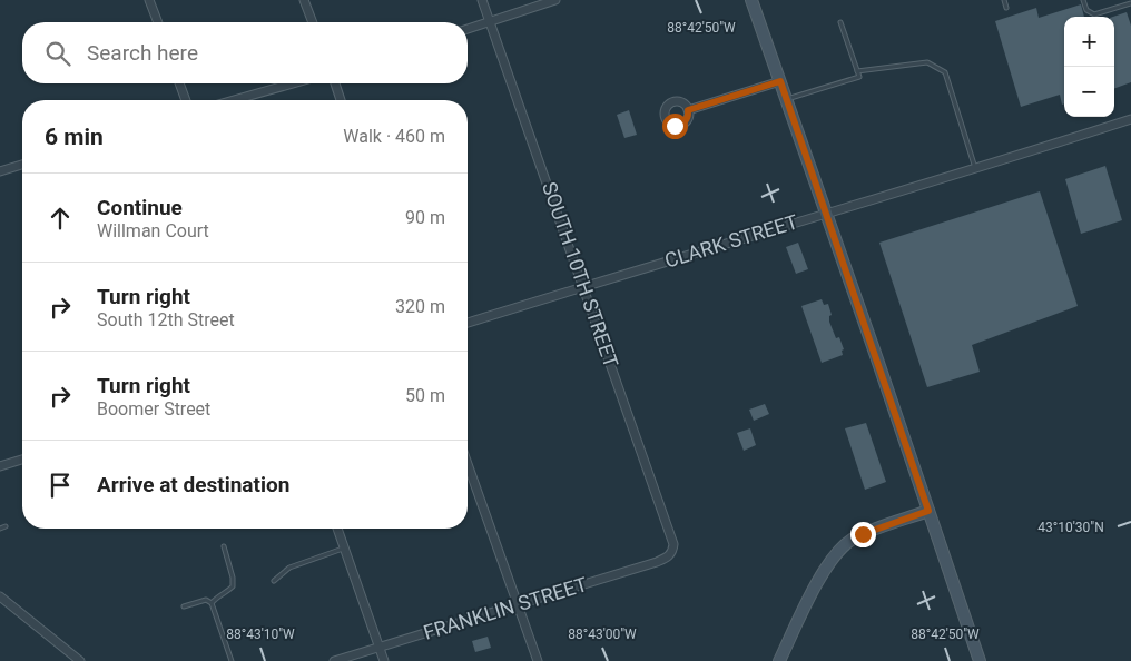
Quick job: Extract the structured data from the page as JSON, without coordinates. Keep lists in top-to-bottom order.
{
  "streets": {
    "street": ["CLARK STREET", "SOUTH 10TH STREET", "FRANKLIN STREET"]
  },
  "crossings": [
    ["CLARK STREET", "SOUTH 10TH STREET"],
    ["SOUTH 10TH STREET", "FRANKLIN STREET"]
  ],
  "page": {
    "map_buttons": ["+", "−"],
    "search": "Search here",
    "heading": ["6 min", "Walk · 460 m"],
    "list": [
      ["Continue", "Willman Court", "90 m"],
      ["Turn right", "South 12th Street", "320 m"],
      ["Turn right", "Boomer Street", "50 m"],
      "Arrive at destination"
    ]
  },
  "coordinates": [
    "88°42'50\"W",
    "43°10'30\"N",
    "88°43'10\"W",
    "88°43'00\"W"
  ]
}
